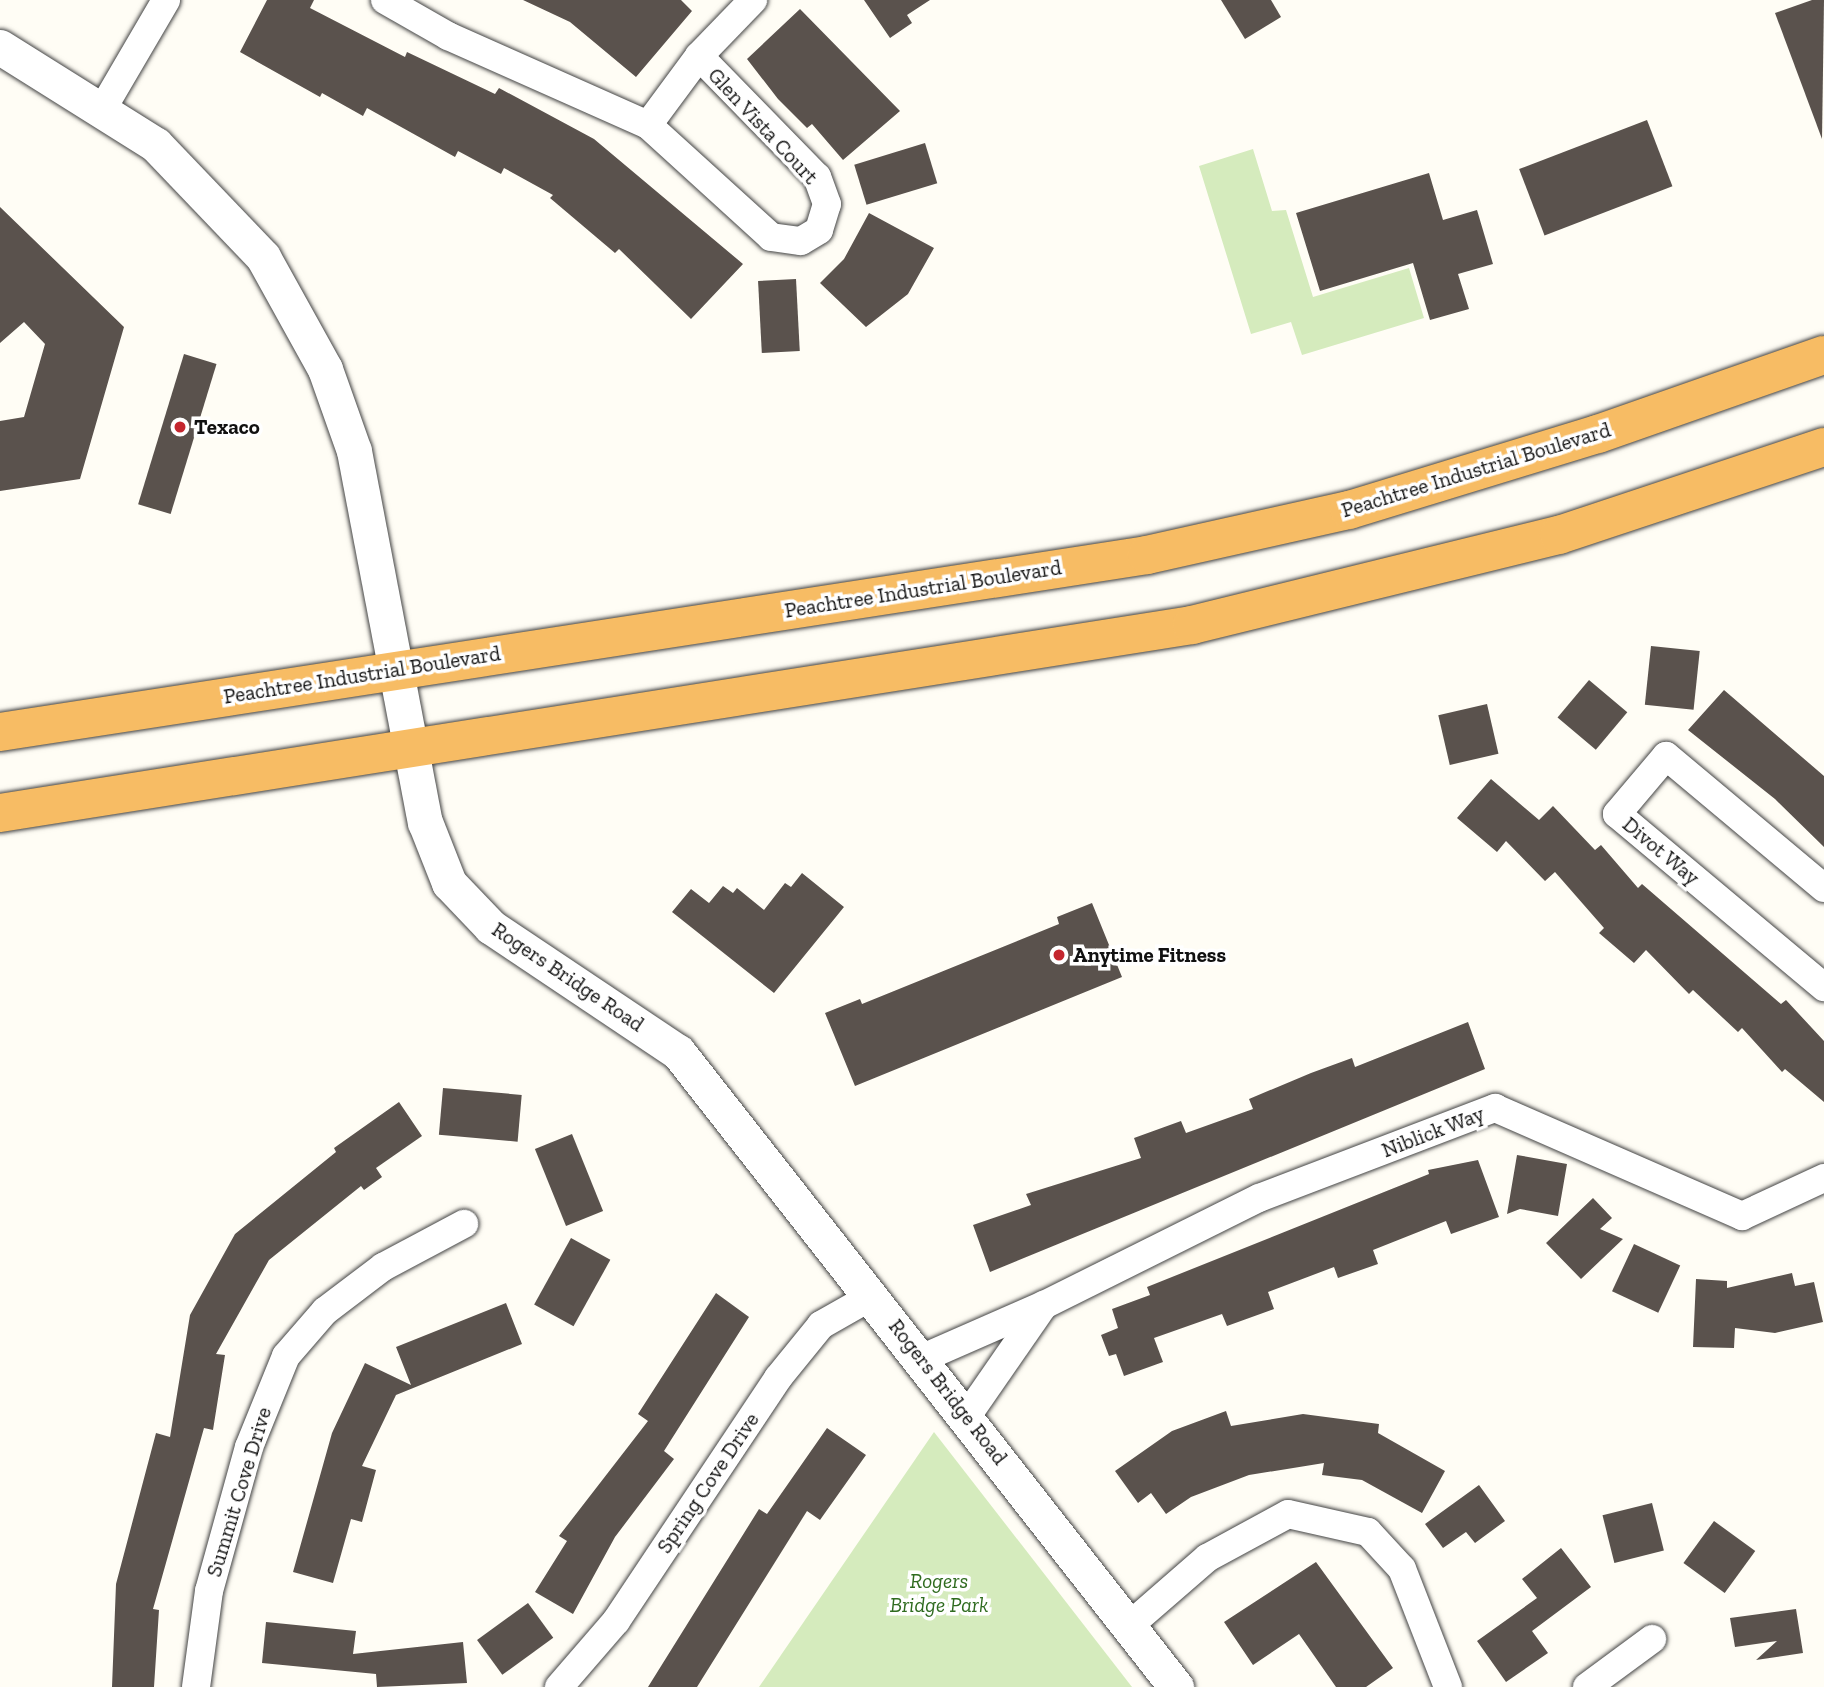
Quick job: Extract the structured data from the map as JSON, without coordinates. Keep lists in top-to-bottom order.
{
  "streets": {
    "highway": ["Peachtree Industrial Boulevard"],
    "street": [
      "Glen Vista Court",
      "Divot Way",
      "Rogers Bridge Road",
      "Niblick Way",
      "Spring Cove Drive",
      "Summit Cove Drive"
    ]
  },
  "crossings": [
    ["Peachtree Industrial Boulevard", "Rogers Bridge Road"],
    ["Rogers Bridge Road", "Niblick Way"],
    ["Rogers Bridge Road", "Spring Cove Drive"]
  ],
  "parks": ["Rogers Bridge Park"],
  "places": ["Texaco", "Anytime Fitness"]
}
